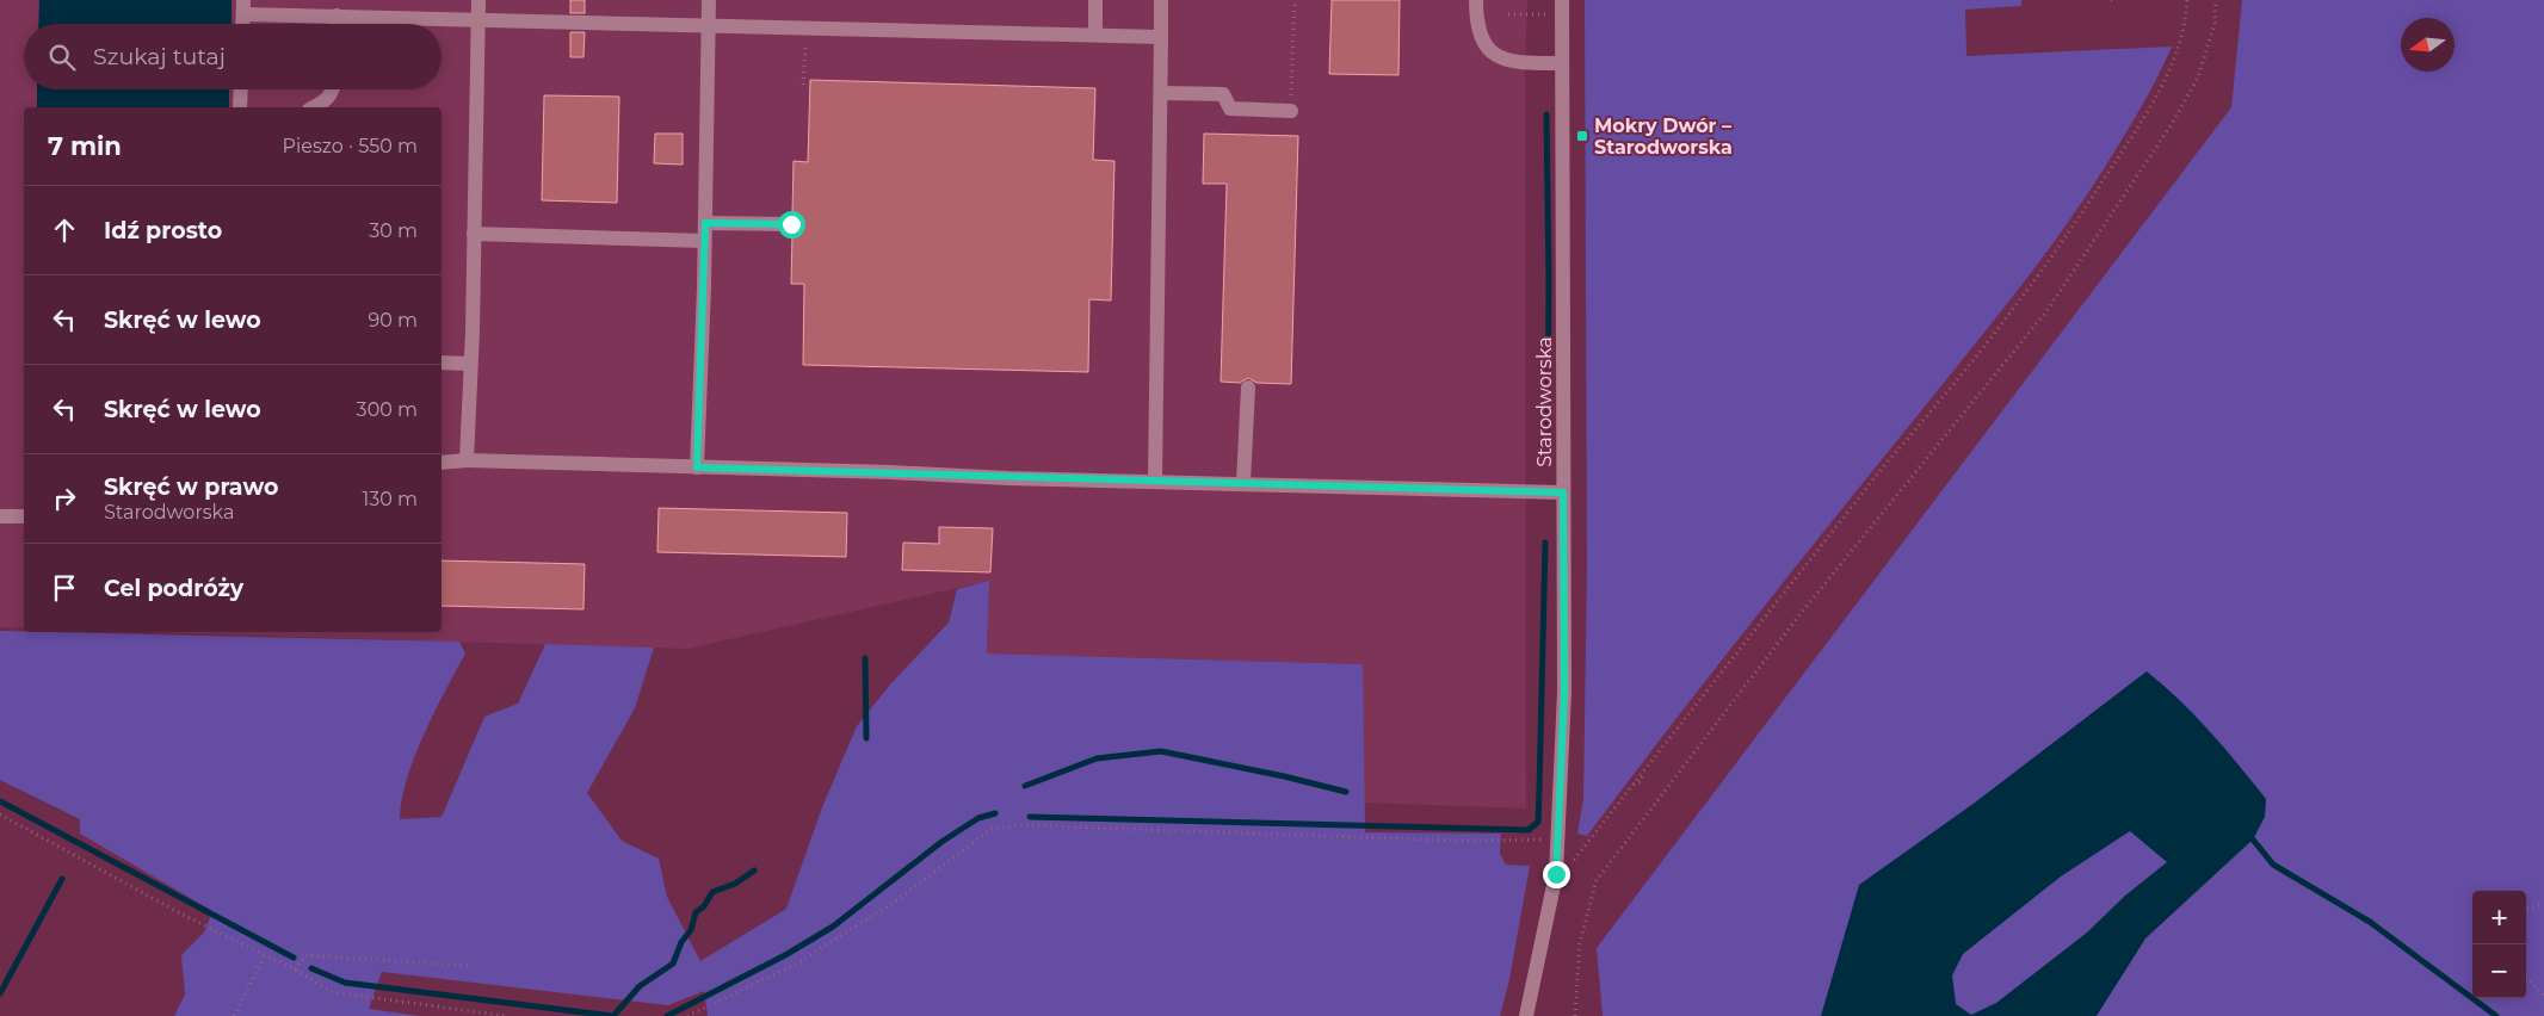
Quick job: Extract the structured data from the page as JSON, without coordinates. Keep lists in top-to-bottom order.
{
  "streets": {
    "street": ["Starodworska"]
  },
  "places": {
    "transit": ["Mokry Dwór – Starodworska"]
  },
  "north": "left",
  "page": {
    "search": "Szukaj tutaj",
    "heading": ["7 min", "Pieszo · 550 m"],
    "list": [
      ["Idź prosto", "30 m"],
      ["Skręć w lewo", "90 m"],
      ["Skręć w lewo", "300 m"],
      ["Skręć w prawo", "Starodworska", "130 m"],
      "Cel podróży"
    ],
    "map_buttons": ["+", "−"]
  }
}
